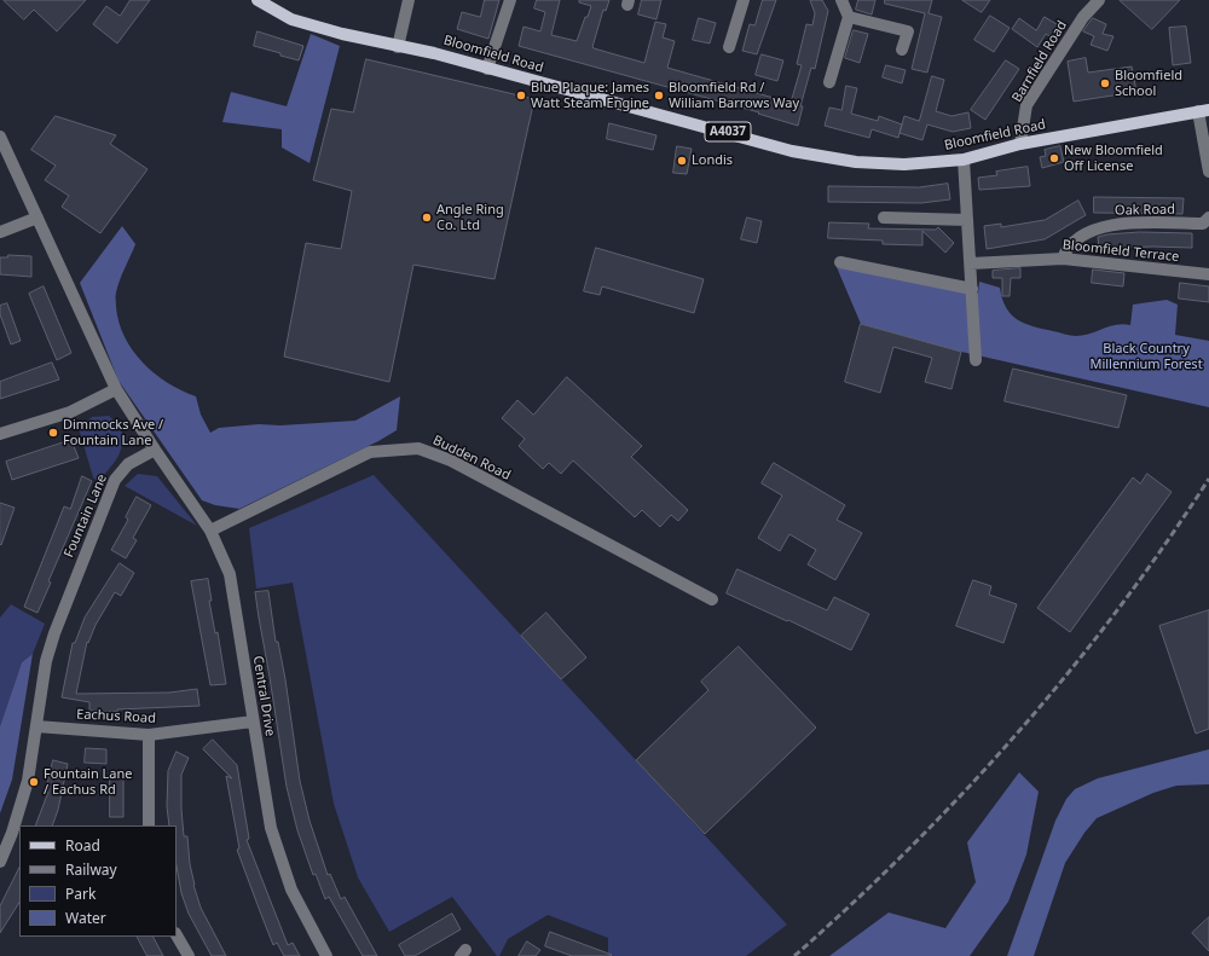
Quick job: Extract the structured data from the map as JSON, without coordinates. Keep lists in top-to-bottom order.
{
  "streets": {
    "main road": ["Bloomfield Road", "A4037"],
    "street": [
      "Barnfield Road",
      "Oak Road",
      "Bloomfield Terrace",
      "Budden Road",
      "Fountain Lane",
      "Central Drive",
      "Eachus Road"
    ]
  },
  "crossings": [
    ["Bloomfield Road", "Barnfield Road"],
    ["Oak Road", "Bloomfield Terrace"],
    ["Budden Road", "Central Drive"],
    ["Fountain Lane", "Central Drive"],
    ["Fountain Lane", "Eachus Road"],
    ["Central Drive", "Eachus Road"]
  ],
  "parks": ["Black Country Millennium Forest"],
  "places": [
    "Bloomfield School",
    "Blue Plaque: James Watt Steam Engine",
    "Bloomfield Rd / William Barrows Way",
    "New Bloomfield Off License",
    "Londis",
    "Angle Ring Co. Ltd",
    "Dimmocks Ave / Fountain Lane",
    "Fountain Lane / Eachus Rd"
  ],
  "legend": [
    "Road",
    "Railway",
    "Park",
    "Water"
  ]
}
